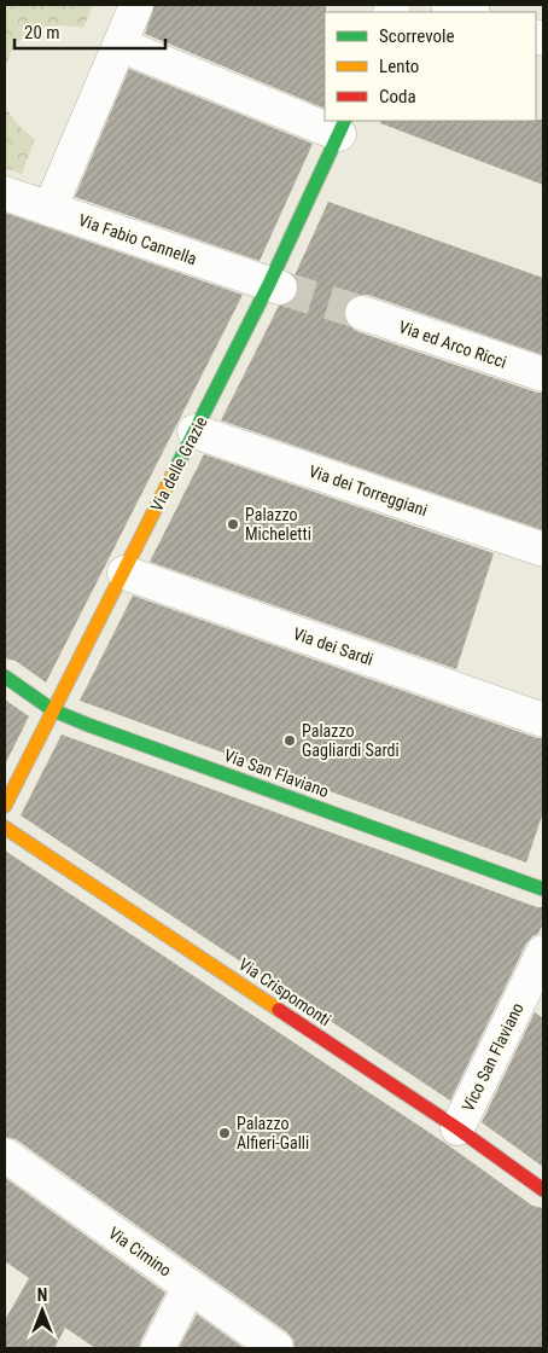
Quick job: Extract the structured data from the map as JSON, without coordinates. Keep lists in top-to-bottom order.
{
  "streets": {
    "street": [
      "Via Fabio Cannella",
      "Via ed Arco Ricci",
      "Via delle Grazie",
      "Via dei Torreggiani",
      "Via dei Sardi",
      "Via San Flaviano",
      "Via Crispomonti",
      "Vico San Flaviano",
      "Via Cimino"
    ]
  },
  "crossings": [
    ["Via Fabio Cannella", "Via delle Grazie"],
    ["Via delle Grazie", "Via dei Torreggiani"],
    ["Via delle Grazie", "Via dei Sardi"],
    ["Via delle Grazie", "Via San Flaviano"],
    ["Via Crispomonti", "Vico San Flaviano"]
  ],
  "places": ["Palazzo Micheletti", "Palazzo Gagliardi Sardi", "Palazzo Alfieri-Galli"],
  "legend": ["Scorrevole", "Lento", "Coda"],
  "scale_bar": "20 m",
  "north": "top"
}
